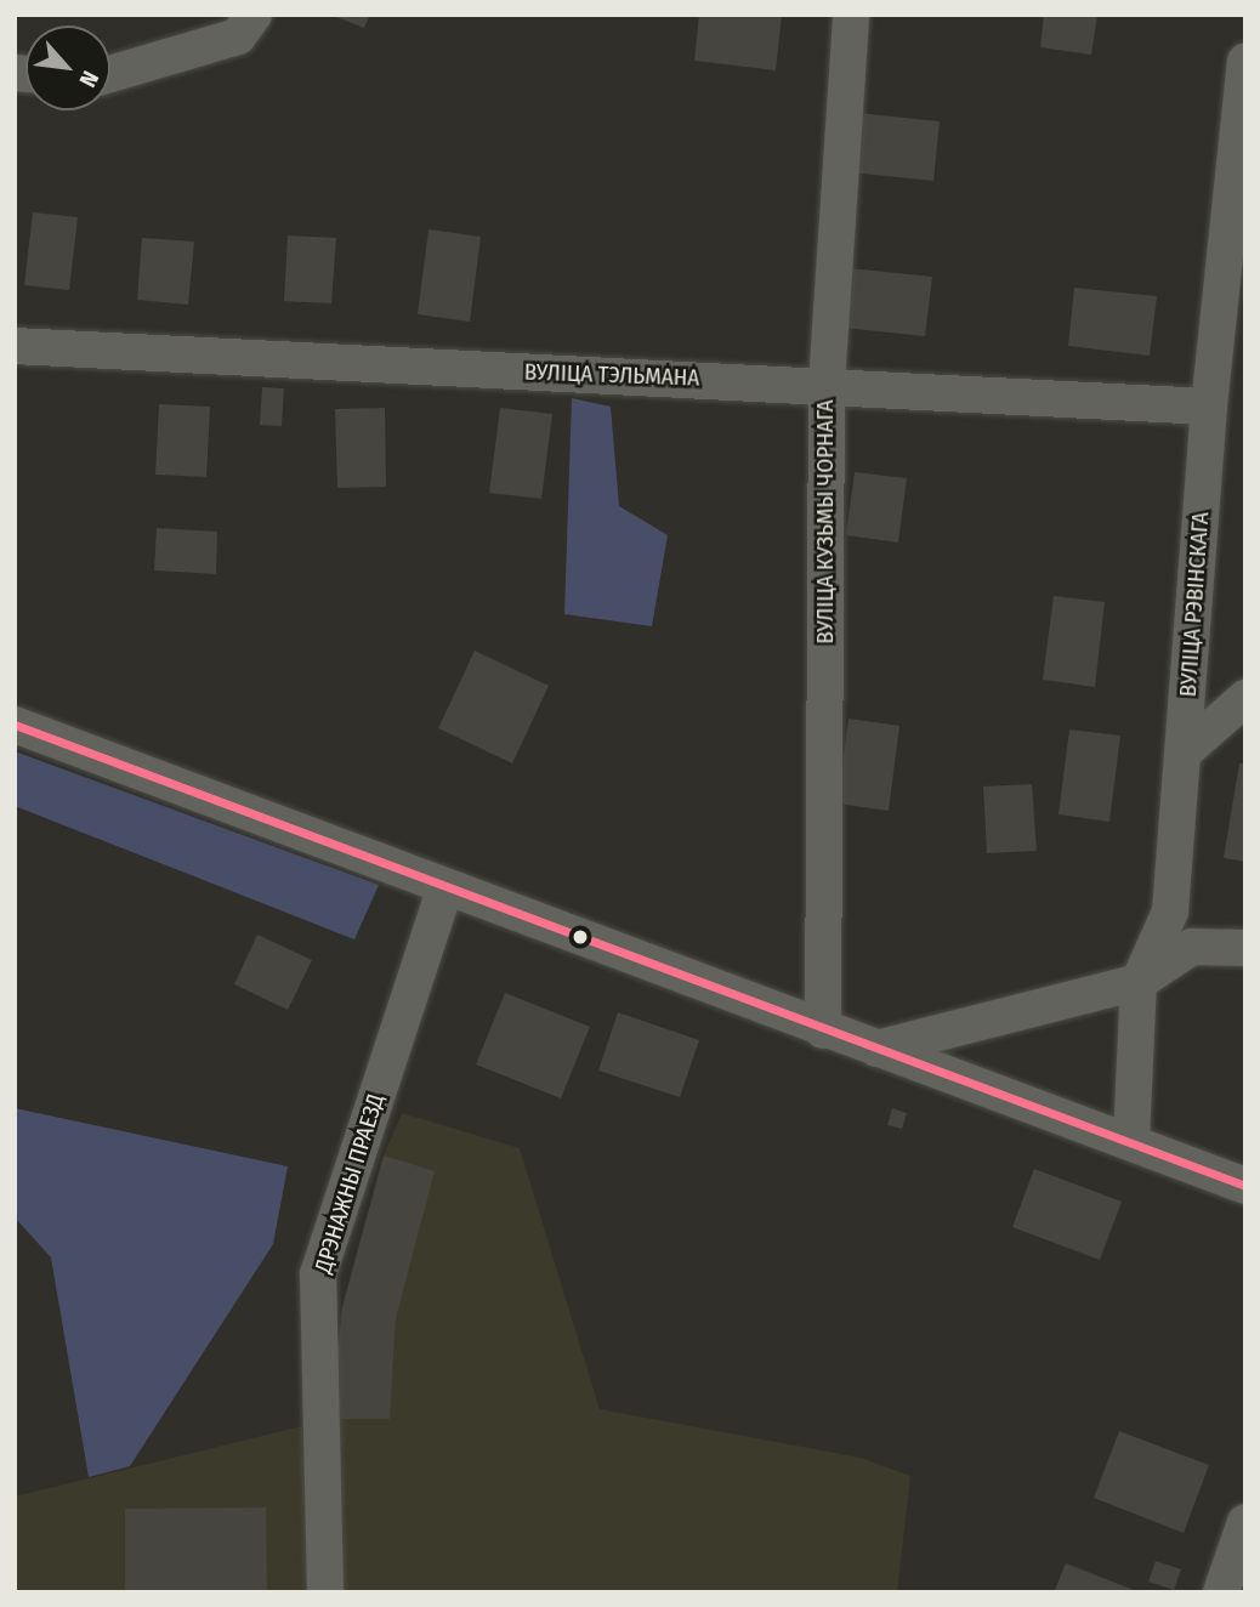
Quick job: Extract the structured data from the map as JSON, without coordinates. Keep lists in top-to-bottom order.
{
  "streets": {
    "street": [
      "ВУЛІЦА ТЭЛЬМАНА",
      "ВУЛІЦА КУЗЬМЫ ЧОРНАГА",
      "ВУЛІЦА РЭВІНСКАГА",
      "ДРЭНАЖНЫ ПРАЕЗД"
    ]
  },
  "crossings": [
    ["ВУЛІЦА ТЭЛЬМАНА", "ВУЛІЦА КУЗЬМЫ ЧОРНАГА"],
    ["ВУЛІЦА ТЭЛЬМАНА", "ВУЛІЦА РЭВІНСКАГА"]
  ],
  "north": "bottom right"
}
